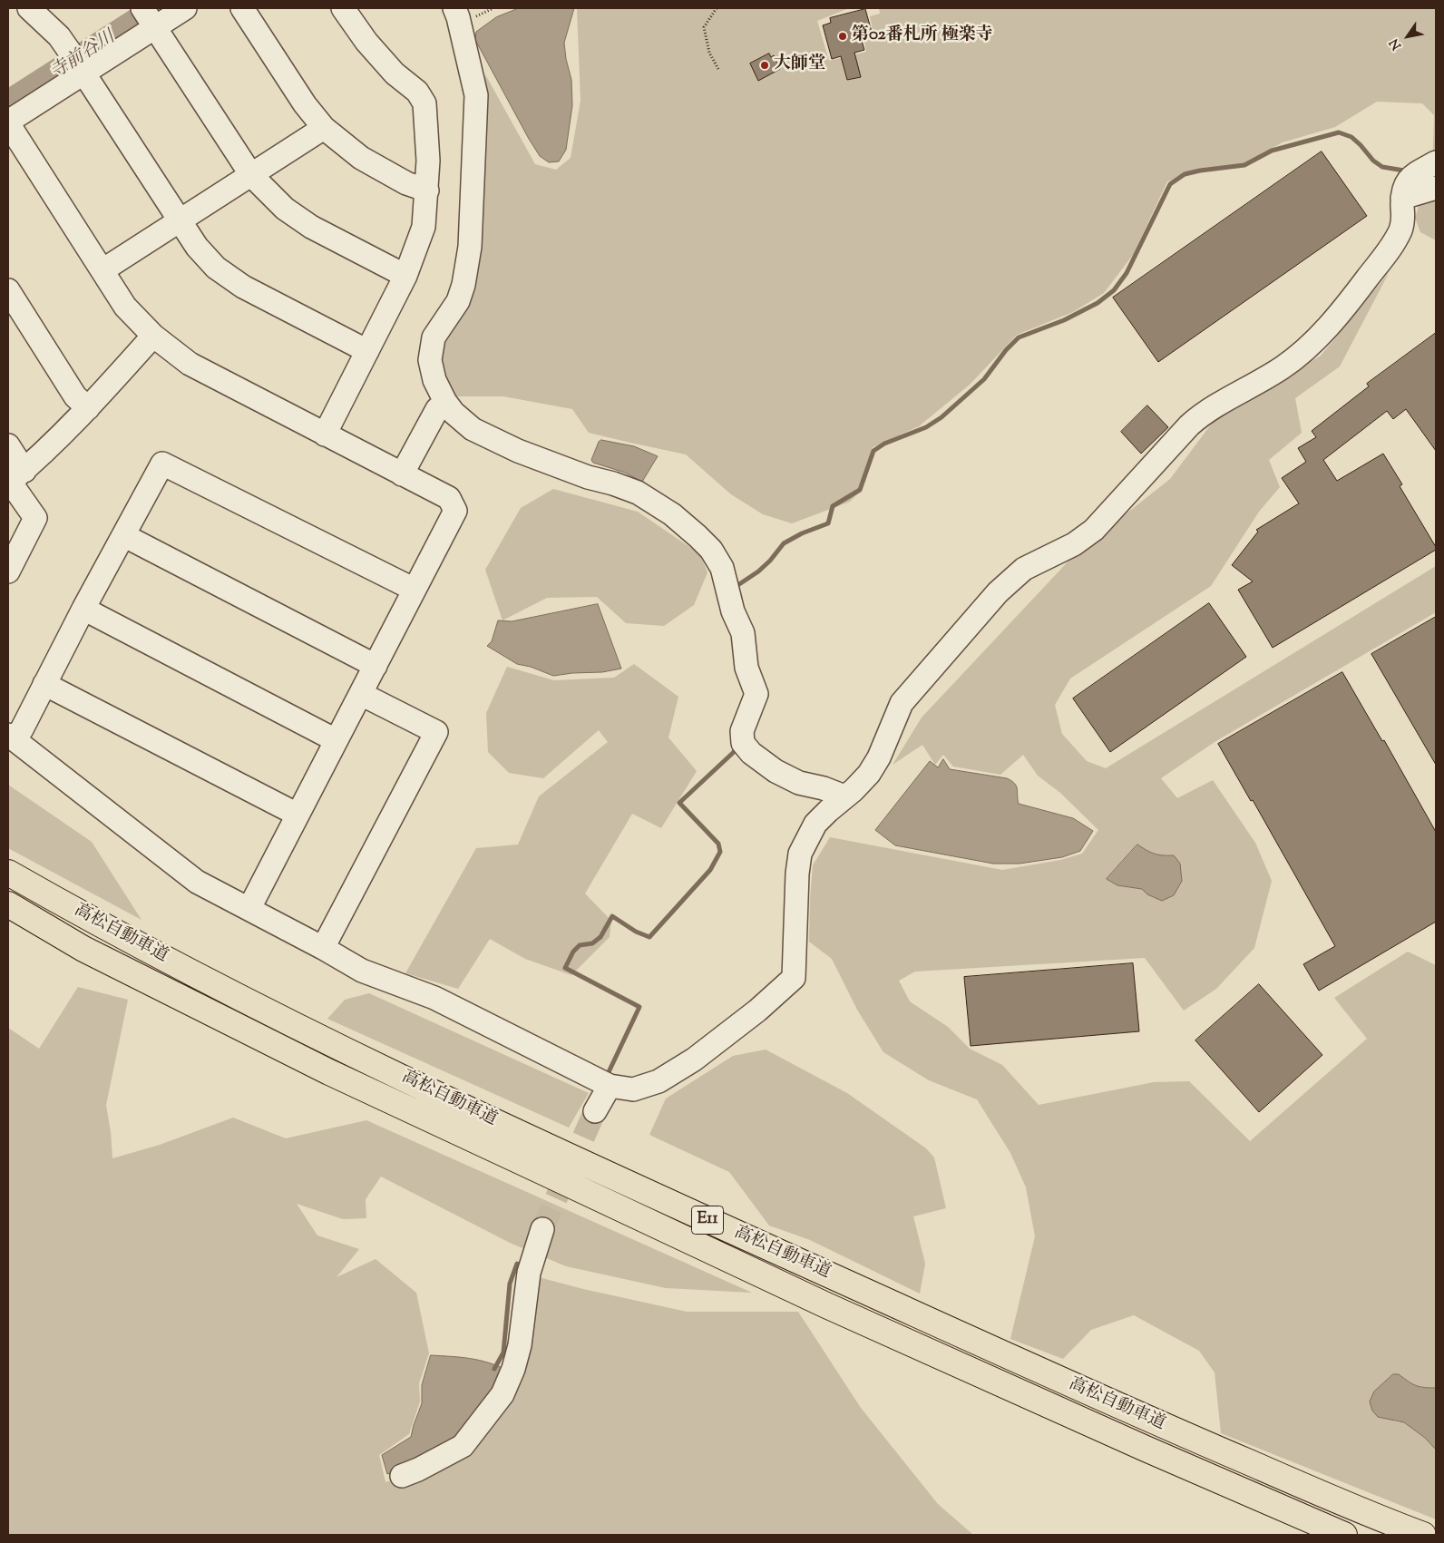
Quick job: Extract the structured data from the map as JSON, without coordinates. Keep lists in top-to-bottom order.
{
  "streets": {
    "highway": ["高松自動車道", "E11"]
  },
  "water": ["寺前谷川"],
  "places": ["第02番札所 極楽寺", "大師堂"],
  "north": "bottom left"
}
